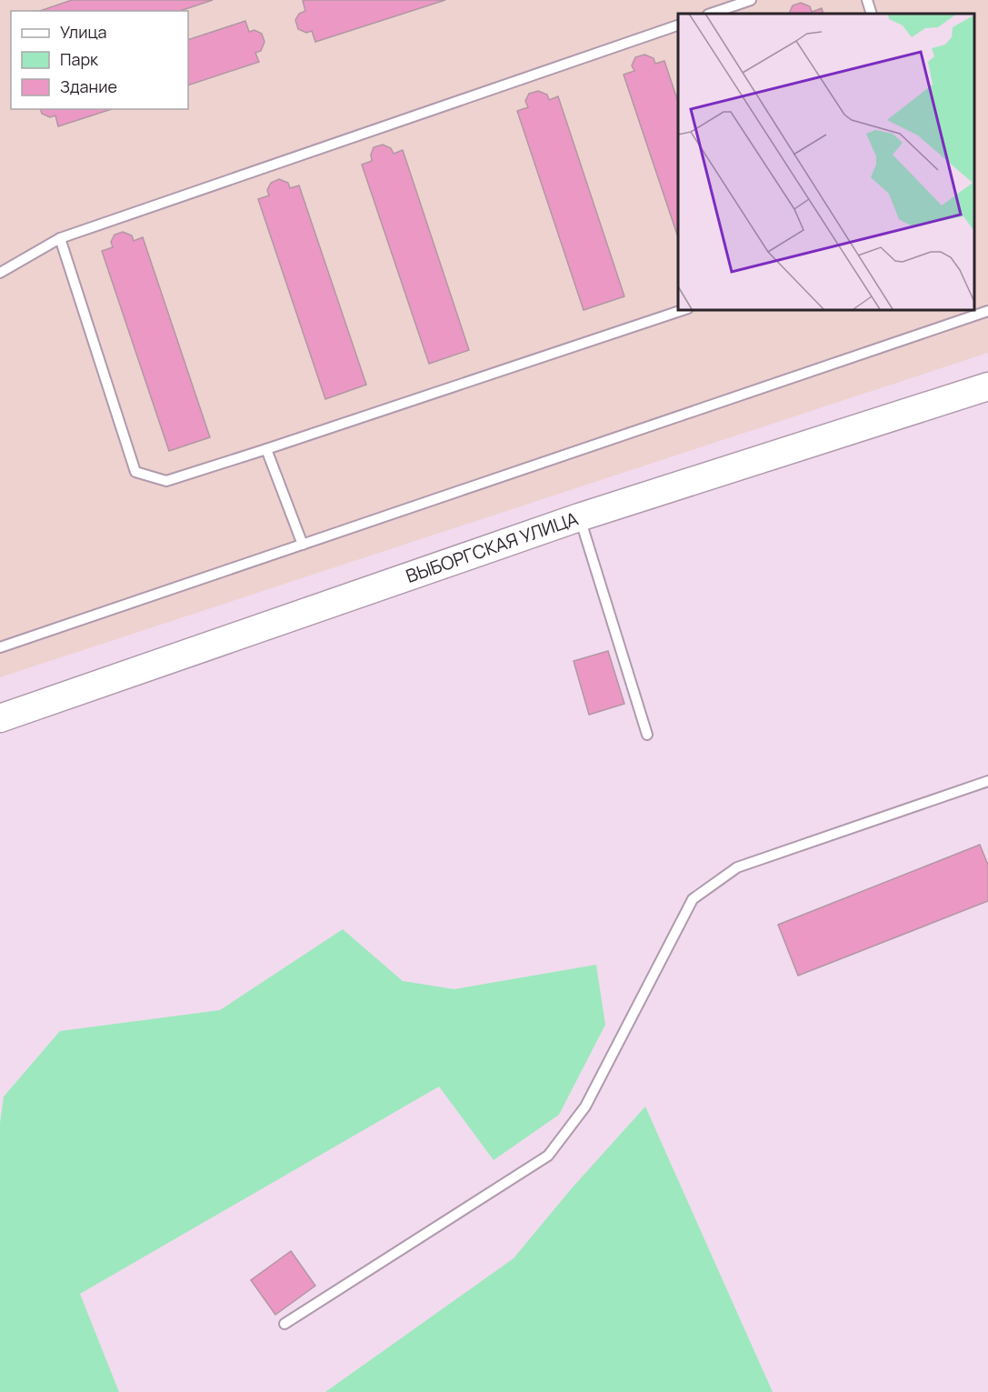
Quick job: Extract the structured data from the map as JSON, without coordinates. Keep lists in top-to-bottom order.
{
  "streets": {
    "street": ["ВЫБОРГСКАЯ УЛИЦА"]
  },
  "legend": ["Улица", "Парк", "Здание"]
}
